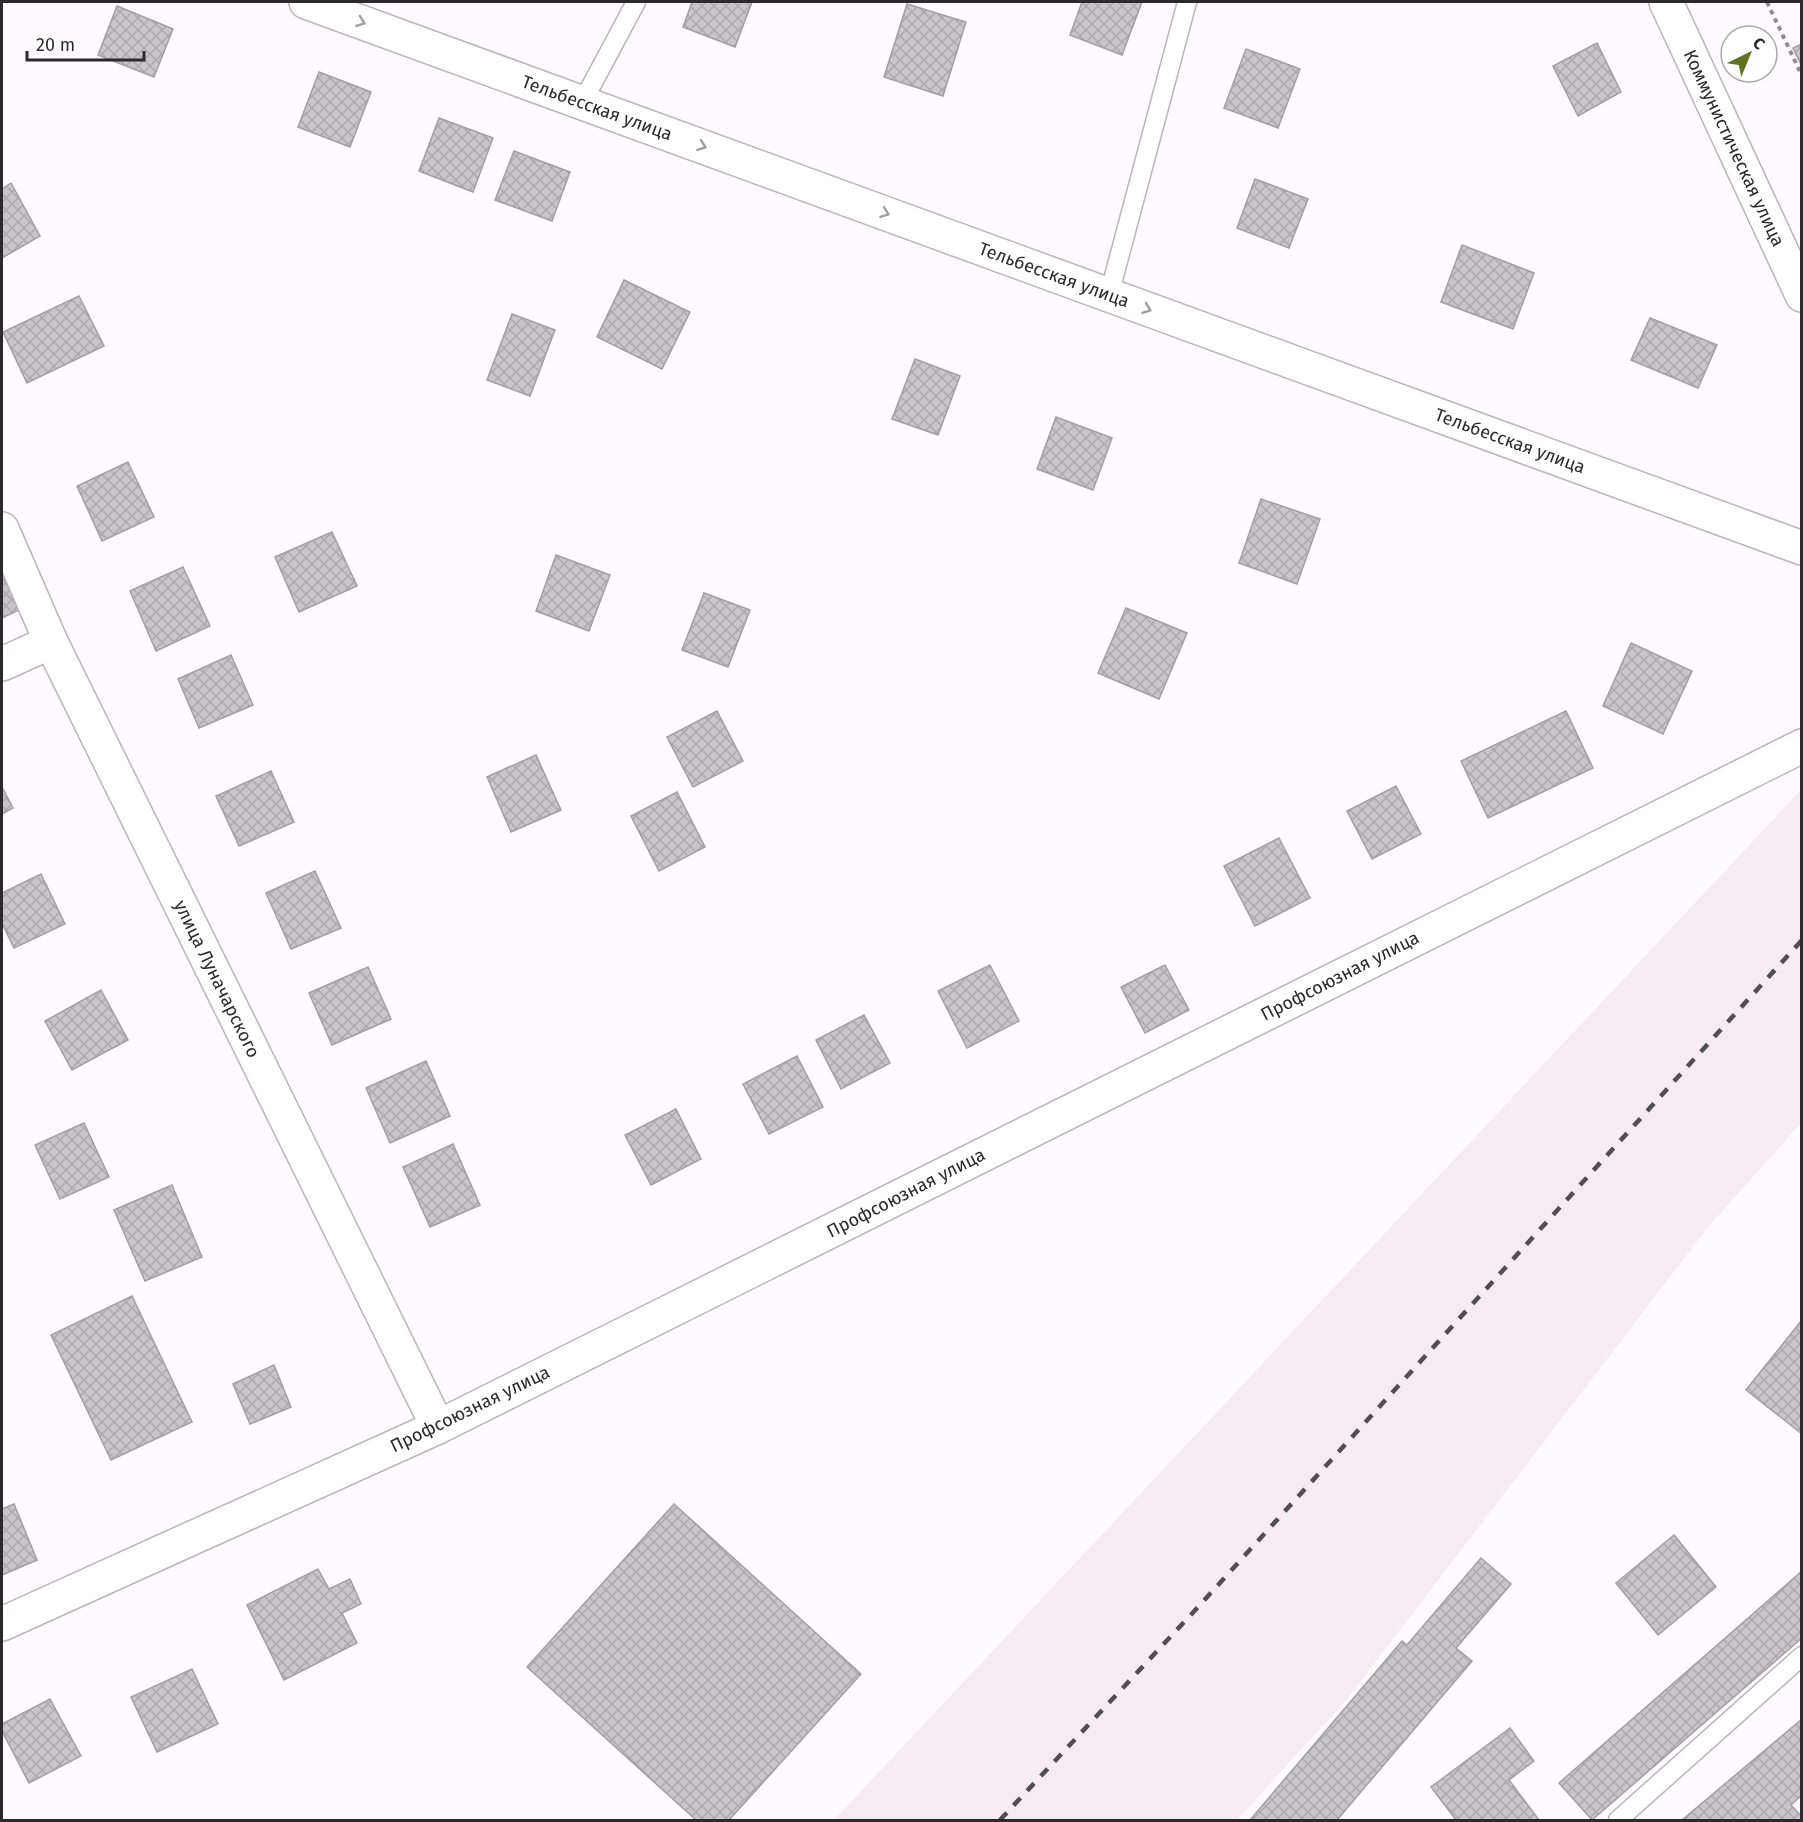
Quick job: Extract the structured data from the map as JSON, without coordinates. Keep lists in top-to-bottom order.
{
  "streets": {
    "street": [
      "Тельбесская улица",
      "Коммунистическая улица",
      "Профсоюзная улица",
      "улица Луначарского"
    ]
  },
  "crossings": [
    ["Профсоюзная улица", "улица Луначарского"]
  ],
  "one_way": ["Тельбесская улица"],
  "scale_bar": "20 m",
  "north": "top right"
}
